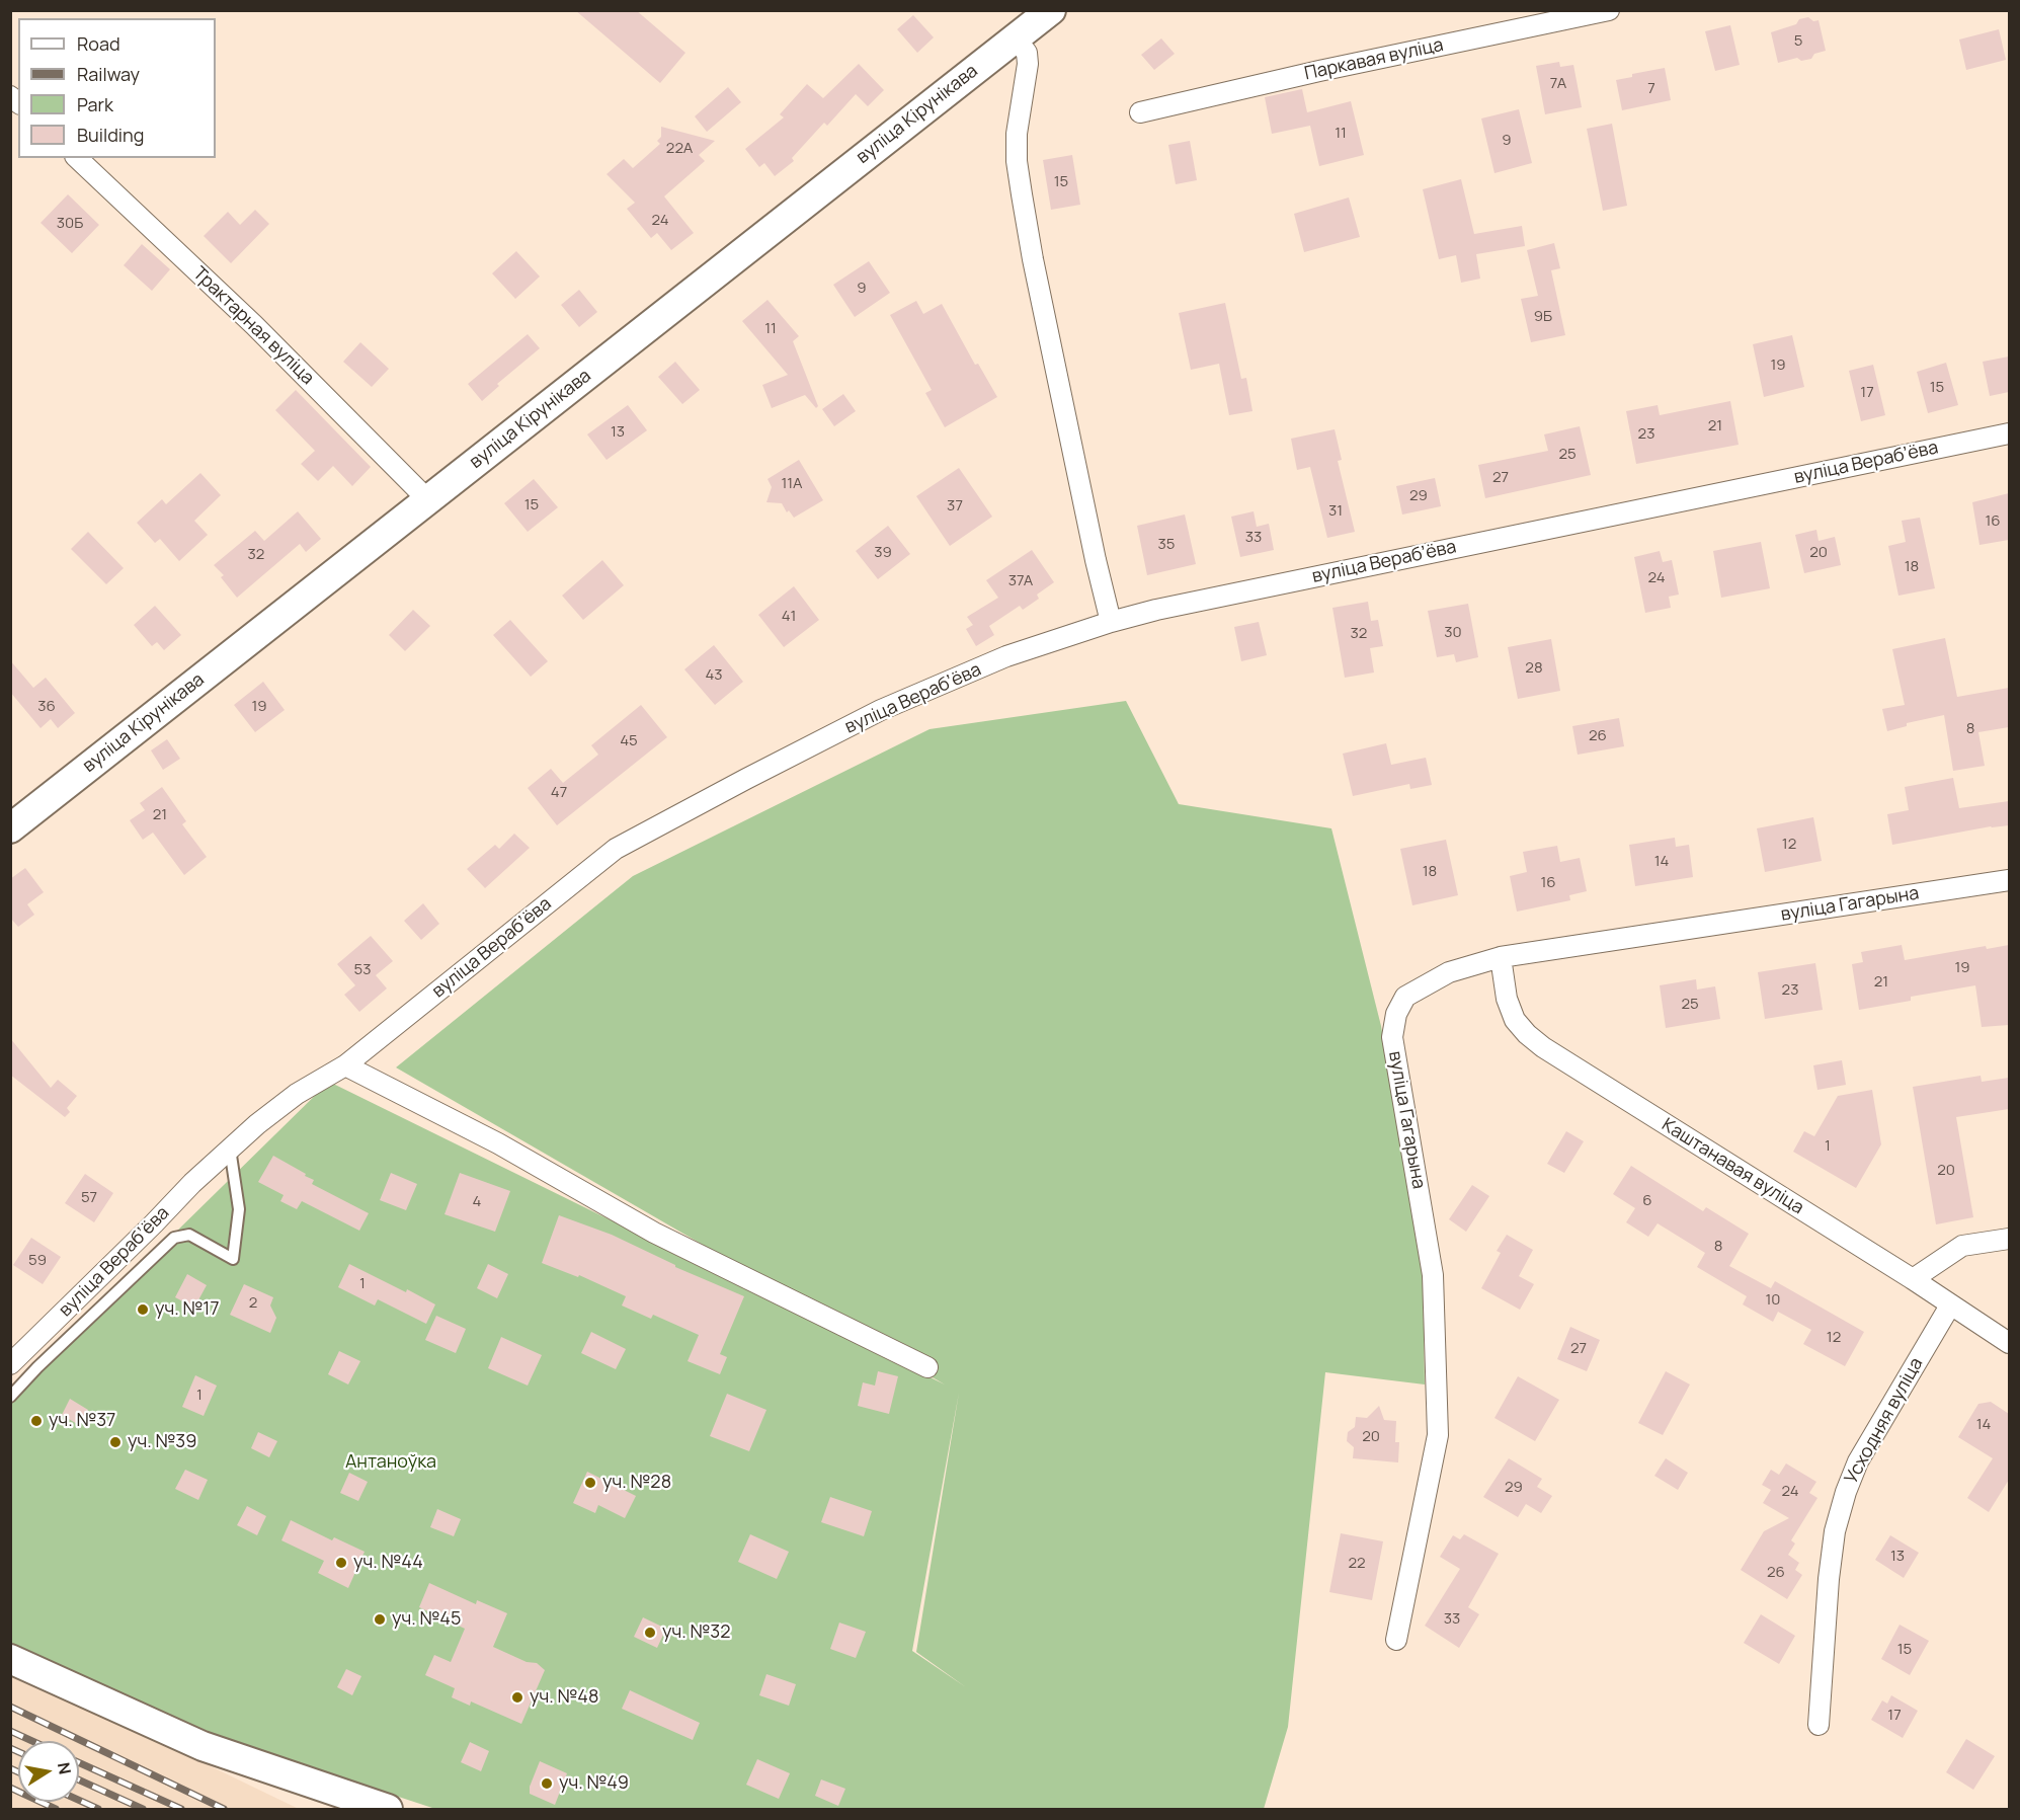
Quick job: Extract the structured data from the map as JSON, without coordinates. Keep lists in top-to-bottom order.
{
  "streets": {
    "street": [
      "Паркавая вуліца",
      "вуліца Кірунікава",
      "Трактарная вуліца",
      "вуліца Верабʼёва",
      "вуліца Гагарына",
      "Каштанавая вуліца",
      "Усходняя вуліца"
    ]
  },
  "crossings": [
    ["вуліца Кірунікава", "Трактарная вуліца"],
    ["вуліца Гагарына", "Каштанавая вуліца"],
    ["Каштанавая вуліца", "Усходняя вуліца"]
  ],
  "parks": ["Антаноўка"],
  "places": [
    "уч. №17",
    "уч. №37",
    "уч. №39",
    "уч. №28",
    "уч. №44",
    "уч. №45",
    "уч. №32",
    "уч. №48",
    "уч. №49"
  ],
  "house_numbers": [
    "5",
    "7А",
    "7",
    "11",
    "9",
    "22А",
    "15",
    "24",
    "30Б",
    "9",
    "9Б",
    "11",
    "19",
    "15",
    "17",
    "21",
    "13",
    "23",
    "25",
    "27",
    "11А",
    "29",
    "15",
    "37",
    "31",
    "16",
    "33",
    "35",
    "39",
    "20",
    "32",
    "18",
    "24",
    "37А",
    "41",
    "30",
    "32",
    "28",
    "43",
    "36",
    "19",
    "8",
    "26",
    "45",
    "47",
    "21",
    "12",
    "14",
    "18",
    "16",
    "19",
    "53",
    "21",
    "23",
    "25",
    "1",
    "20",
    "57",
    "6",
    "4",
    "8",
    "59",
    "1",
    "10",
    "2",
    "12",
    "27",
    "1",
    "14",
    "20",
    "29",
    "24",
    "13",
    "22",
    "26",
    "33",
    "15",
    "17"
  ],
  "legend": [
    "Road",
    "Railway",
    "Park",
    "Building"
  ],
  "north": "right"
}
